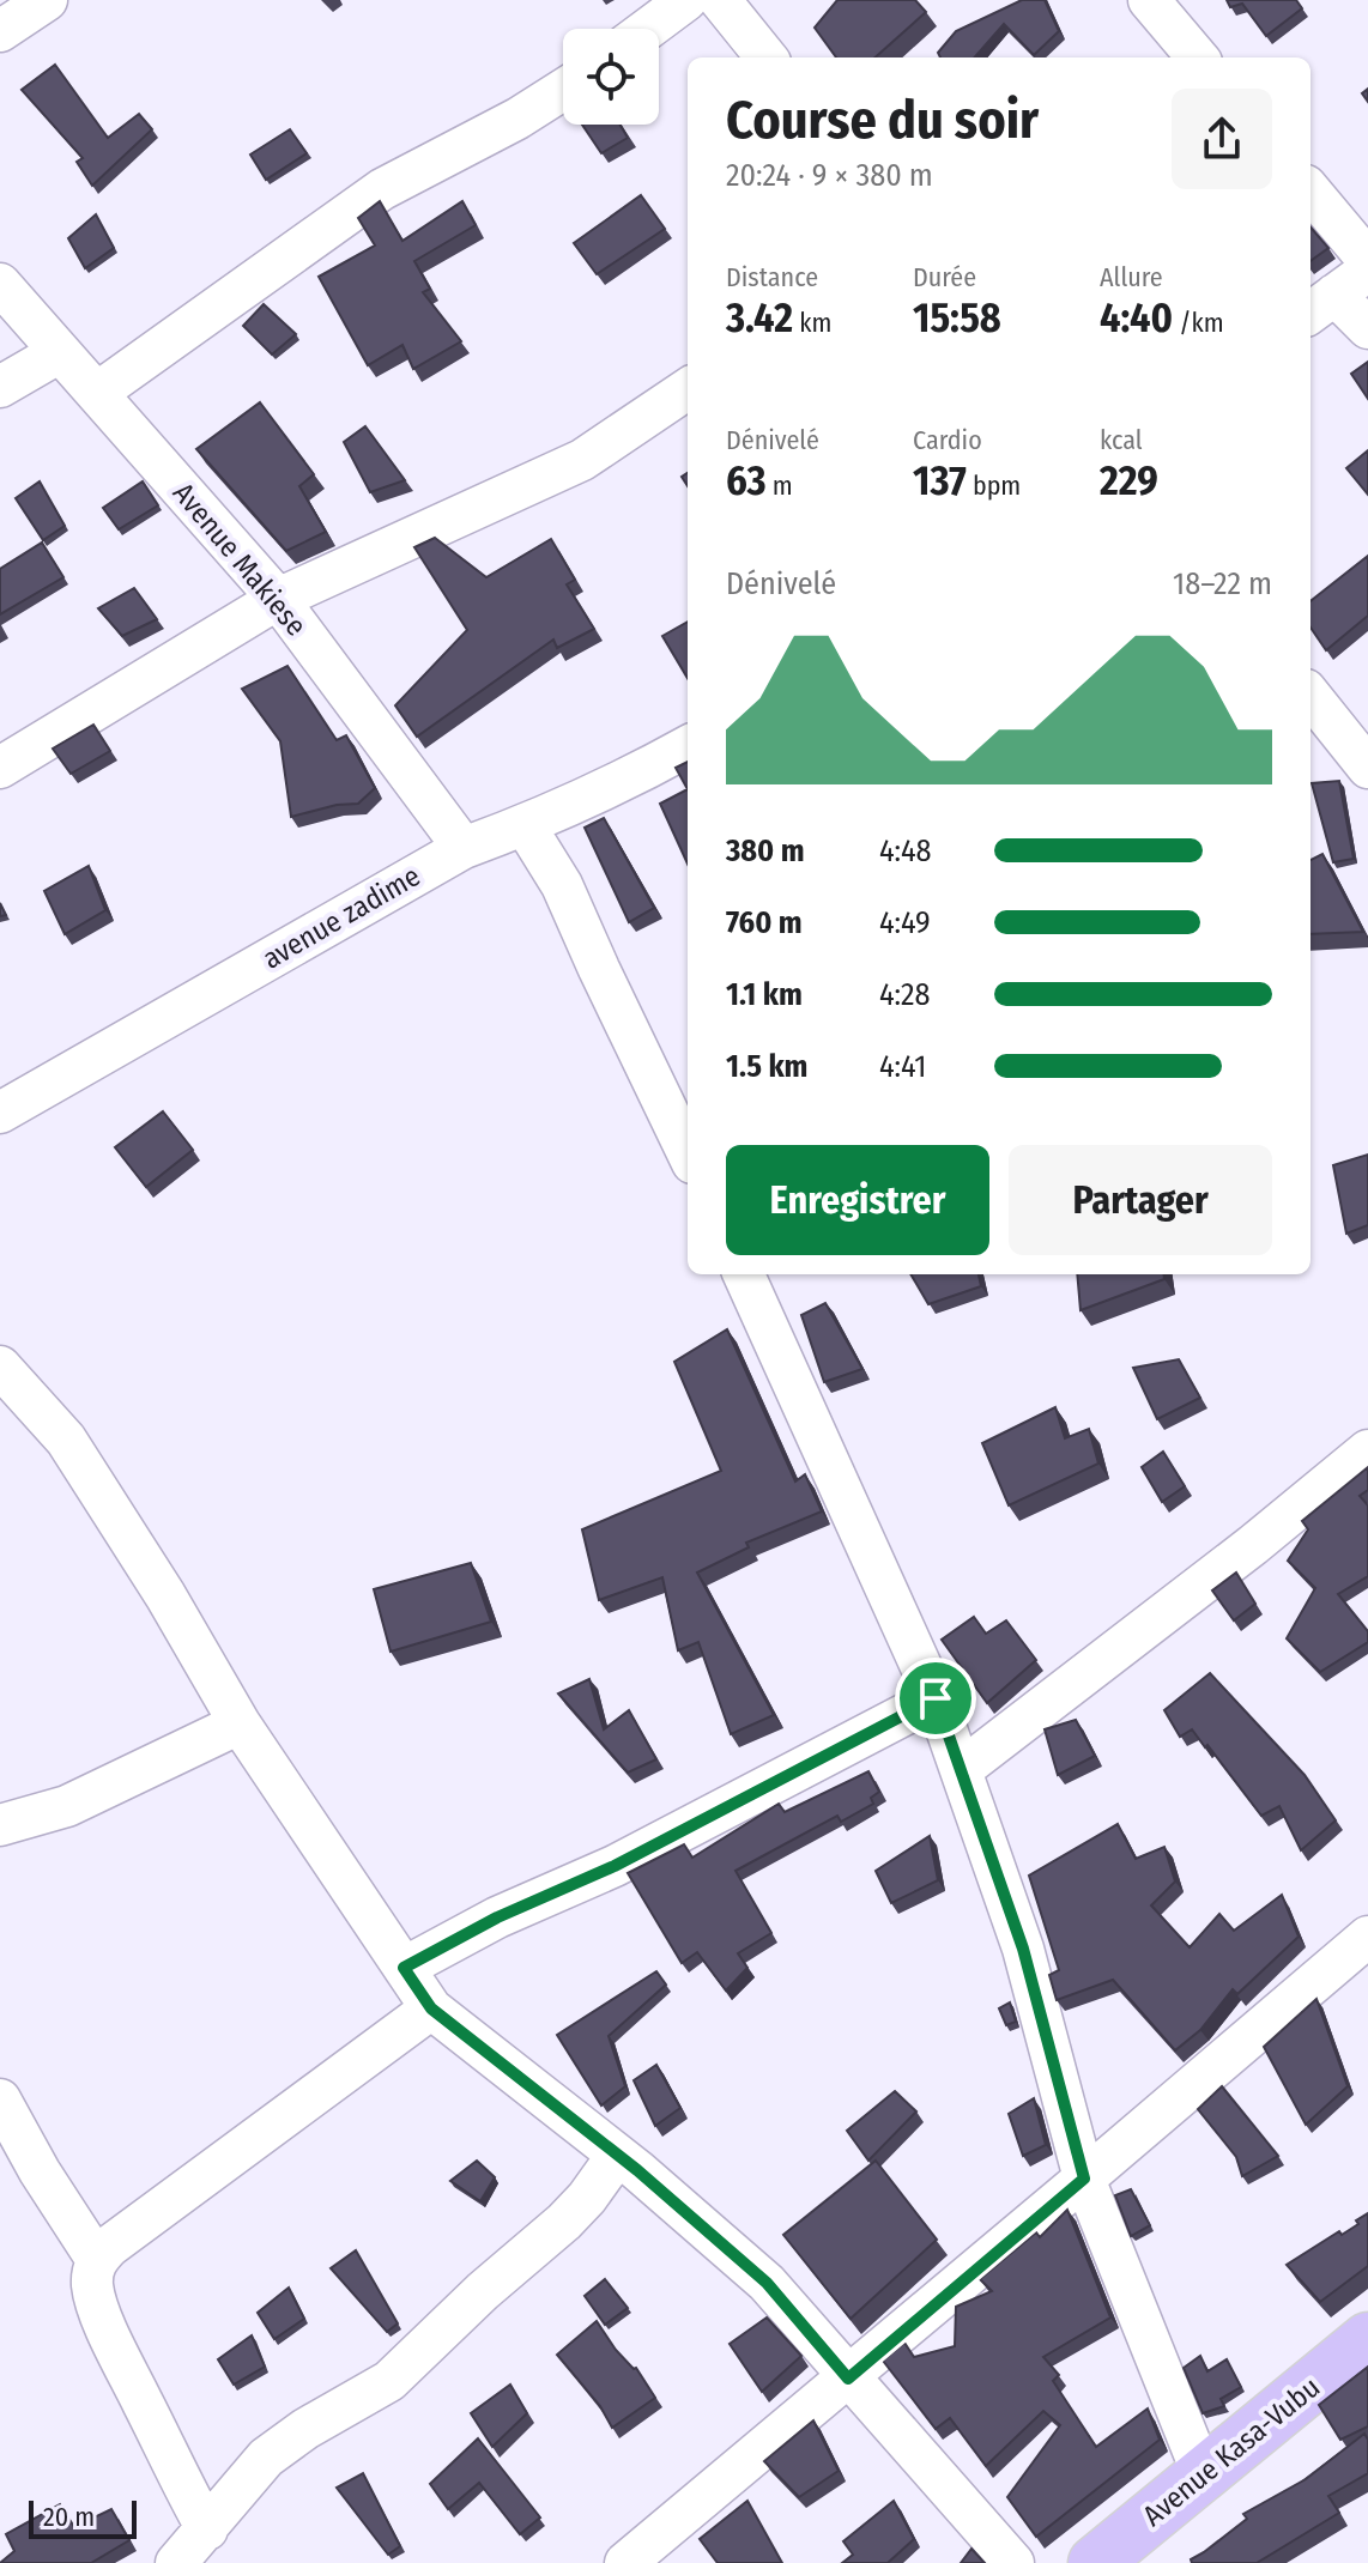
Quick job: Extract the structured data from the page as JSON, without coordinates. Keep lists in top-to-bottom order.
{
  "streets": {
    "highway": ["Avenue Kasa-Vubu"],
    "street": ["Avenue Makiese", "avenue zadime"]
  },
  "crossings": [
    ["Avenue Makiese", "avenue zadime"]
  ],
  "scale_bar": "20 m",
  "page": {
    "heading": ["Course du soir", "20:24 · 9 × 380 m"],
    "stats": [
      ["Distance", "3.42 km"],
      ["Durée", "15:58"],
      ["Allure", "4:40 /km"],
      ["Dénivelé", "63 m"],
      ["Cardio", "137 bpm"],
      ["kcal", "229"]
    ],
    "chart": ["Dénivelé", "18–22 m"],
    "list": [
      {
        "name": "380 m",
        "note": "4:48"
      },
      {
        "name": "760 m",
        "note": "4:49"
      },
      {
        "name": "1.1 km",
        "note": "4:28"
      },
      {
        "name": "1.5 km",
        "note": "4:41"
      }
    ],
    "buttons": ["Enregistrer", "Partager"],
    "scale": "20 m"
  }
}
